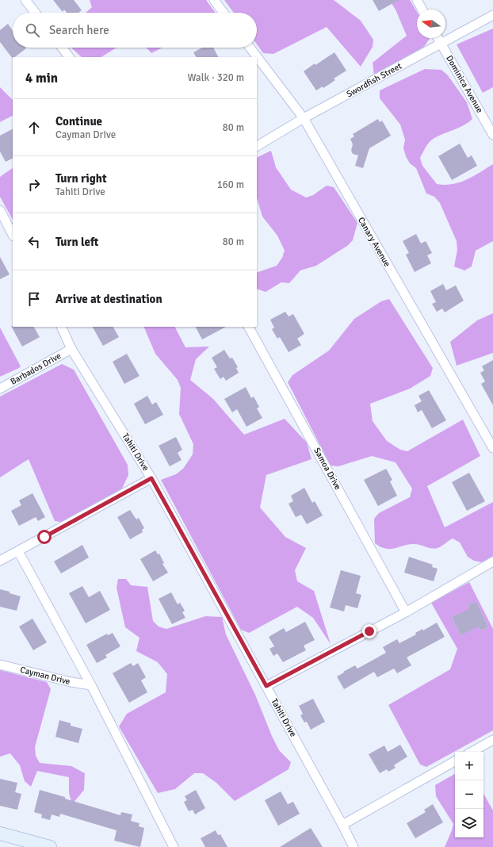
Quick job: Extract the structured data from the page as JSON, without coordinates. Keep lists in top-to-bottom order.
{
  "streets": {
    "street": [
      "Swordfish Street",
      "Dominica Avenue",
      "Canary Avenue",
      "Barbados Drive",
      "Tahiti Drive",
      "Samoa Drive",
      "Cayman Drive"
    ]
  },
  "crossings": [
    ["Swordfish Street", "Dominica Avenue"],
    ["Swordfish Street", "Canary Avenue"],
    ["Barbados Drive", "Tahiti Drive"]
  ],
  "north": "left",
  "page": {
    "search": "Search here",
    "heading": ["4 min", "Walk · 320 m"],
    "list": [
      ["Continue", "Cayman Drive", "80 m"],
      ["Turn right", "Tahiti Drive", "160 m"],
      ["Turn left", "80 m"],
      "Arrive at destination"
    ],
    "map_buttons": ["+", "−"]
  }
}
